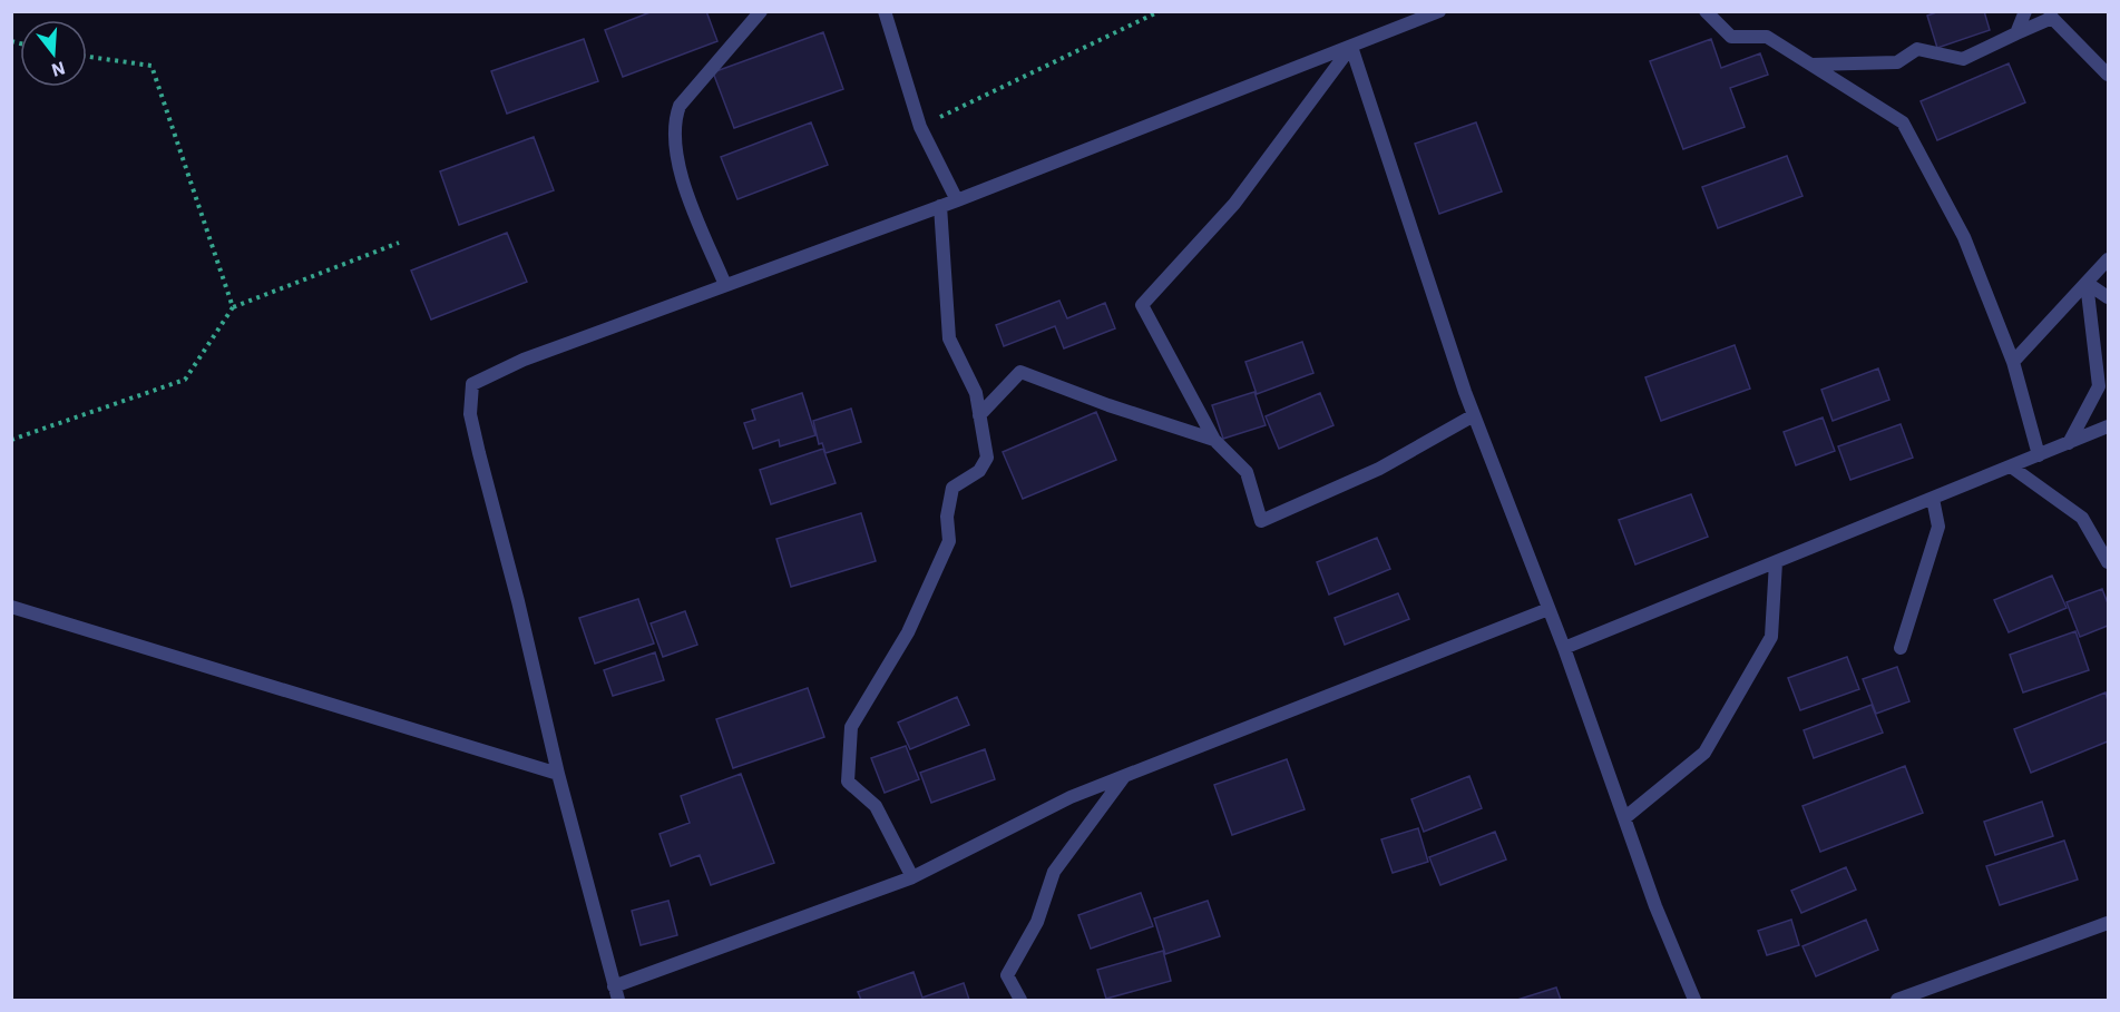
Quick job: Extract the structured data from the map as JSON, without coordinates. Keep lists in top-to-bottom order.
{
  "north": "bottom"
}
